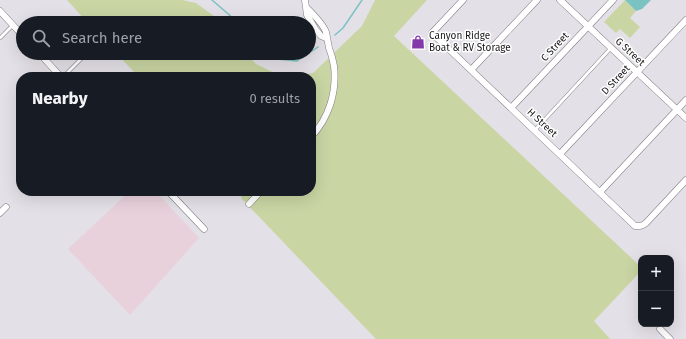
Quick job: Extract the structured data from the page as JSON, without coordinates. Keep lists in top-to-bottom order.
{
  "streets": {
    "street": [
      "C Street",
      "G Street",
      "D Street",
      "H Street"
    ]
  },
  "crossings": [
    ["C Street", "G Street"],
    ["C Street", "H Street"],
    ["G Street", "D Street"],
    ["D Street", "H Street"]
  ],
  "places": {
    "shop": ["Canyon Ridge Boat & RV Storage"]
  },
  "page": {
    "search": "Search here",
    "heading": ["Nearby", "0 results"],
    "map_buttons": ["+", "−"]
  }
}
